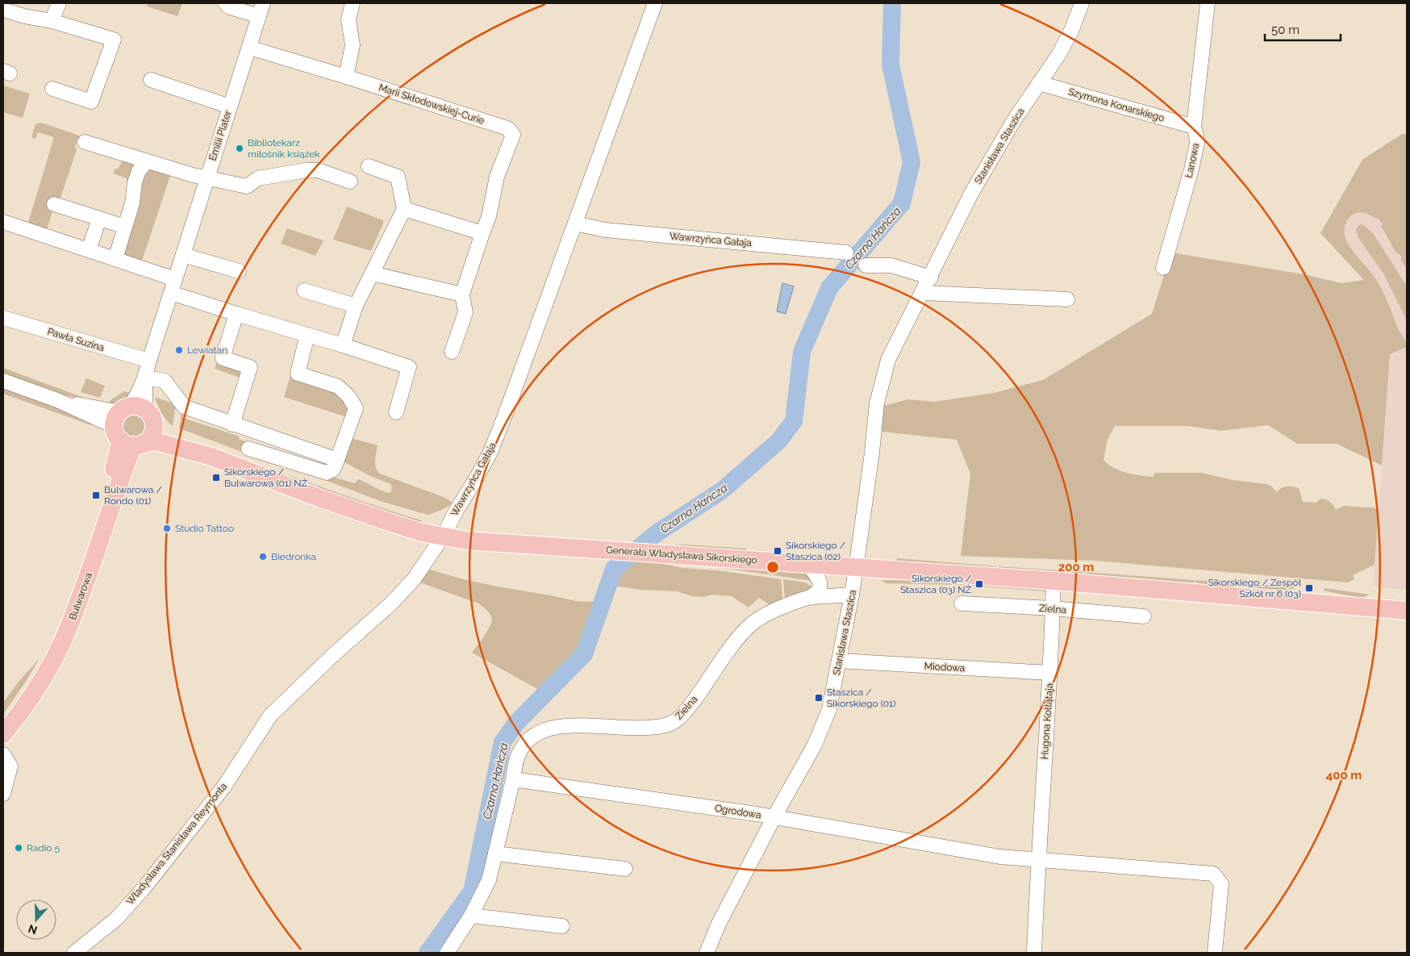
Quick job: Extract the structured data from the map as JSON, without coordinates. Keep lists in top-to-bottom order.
{
  "streets": {
    "main road": ["Generała Władysława Sikorskiego", "Bulwarowa"],
    "street": [
      "Marii Skłodowskiej-Curie",
      "Szymona Konarskiego",
      "Emilii Plater",
      "Stanisława Staszica",
      "Łanowa",
      "Wawrzyńca Gałaja",
      "Pawła Suzina",
      "Zielna",
      "Miodowa",
      "Hugona Kołłątaja",
      "Ogrodowa",
      "Władysława Stanisława Reymonta"
    ]
  },
  "crossings": [
    ["Marii Skłodowskiej-Curie", "Emilii Plater"],
    ["Szymona Konarskiego", "Stanisława Staszica"],
    ["Szymona Konarskiego", "Łanowa"],
    ["Emilii Plater", "Pawła Suzina"],
    ["Emilii Plater", "Generała Władysława Sikorskiego"],
    ["Emilii Plater", "Bulwarowa"],
    ["Stanisława Staszica", "Generała Władysława Sikorskiego"],
    ["Stanisława Staszica", "Zielna"],
    ["Stanisława Staszica", "Miodowa"],
    ["Stanisława Staszica", "Ogrodowa"],
    ["Wawrzyńca Gałaja", "Generała Władysława Sikorskiego"],
    ["Wawrzyńca Gałaja", "Władysława Stanisława Reymonta"],
    ["Generała Władysława Sikorskiego", "Bulwarowa"],
    ["Generała Władysława Sikorskiego", "Hugona Kołłątaja"],
    ["Zielna", "Hugona Kołłątaja"],
    ["Zielna", "Ogrodowa"],
    ["Miodowa", "Hugona Kołłątaja"],
    ["Hugona Kołłątaja", "Ogrodowa"]
  ],
  "water": ["Czarna Hańcza"],
  "places": {
    "other": [
      "Bibliotekarz miłośnik książek",
      "Lewiatan",
      "Studio Tattoo",
      "Biedronka",
      "Radio 5"
    ],
    "transit": [
      "Sikorskiego / Bulwarowa (01) NŻ",
      "Bulwarowa / Rondo (01)",
      "Sikorskiego / Staszica (02)",
      "Sikorskiego / Staszica (03) NŻ",
      "Sikorskiego / Zespół Szkół nr 6 (03)",
      "Staszica / Sikorskiego (01)"
    ]
  },
  "scale_bar": "50 m",
  "north": "bottom",
  "rings": ["200 m", "400 m"]
}
